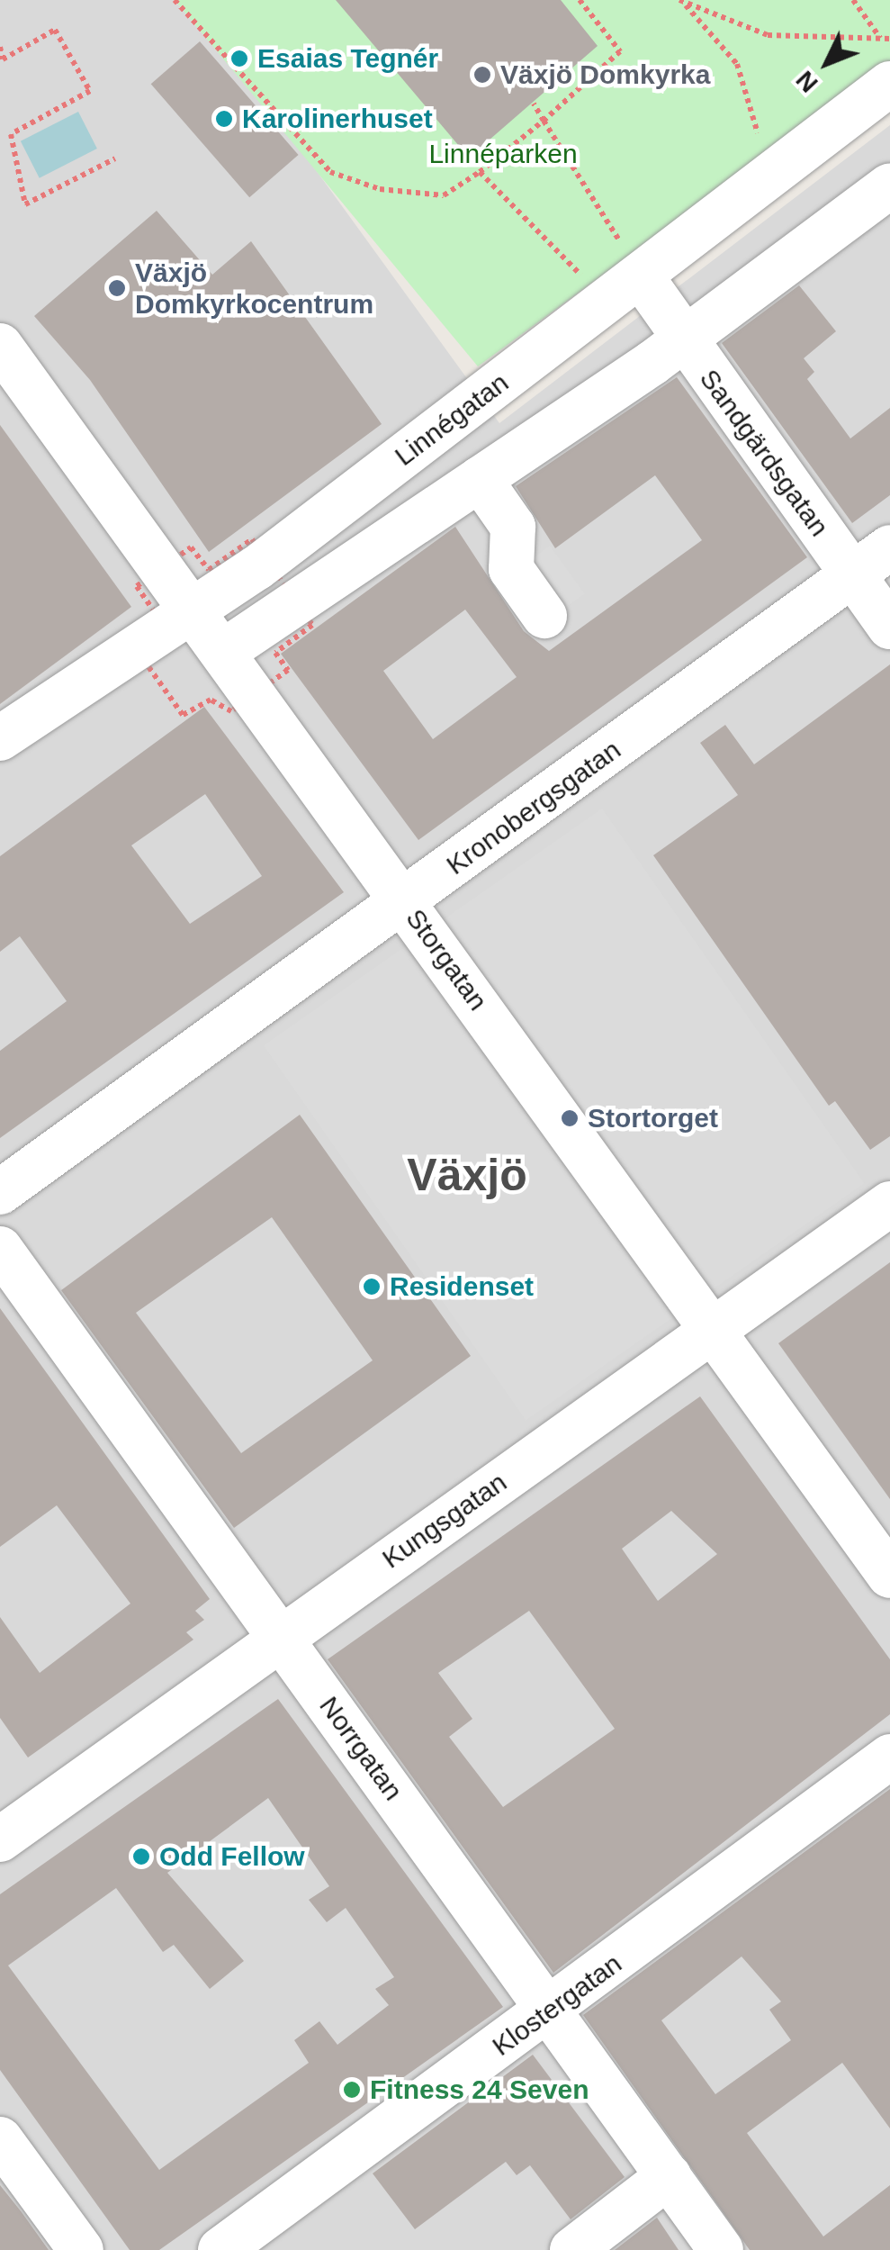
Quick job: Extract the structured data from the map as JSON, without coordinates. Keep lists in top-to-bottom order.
{
  "streets": {
    "street": [
      "Linnégatan",
      "Sandgärdsgatan",
      "Kronobergsgatan",
      "Storgatan",
      "Kungsgatan",
      "Norrgatan",
      "Klostergatan"
    ]
  },
  "crossings": [
    ["Linnégatan", "Sandgärdsgatan"],
    ["Linnégatan", "Storgatan"],
    ["Sandgärdsgatan", "Kronobergsgatan"],
    ["Kronobergsgatan", "Storgatan"],
    ["Storgatan", "Kungsgatan"],
    ["Kungsgatan", "Norrgatan"],
    ["Norrgatan", "Klostergatan"]
  ],
  "districts": ["Växjö"],
  "parks": ["Linnéparken"],
  "places": [
    "Esaias Tegnér",
    "Växjö Domkyrka",
    "Karolinerhuset",
    "Växjö Domkyrkocentrum",
    "Stortorget",
    "Residenset",
    "Odd Fellow",
    "Fitness 24 Seven"
  ],
  "north": "bottom left"
}
